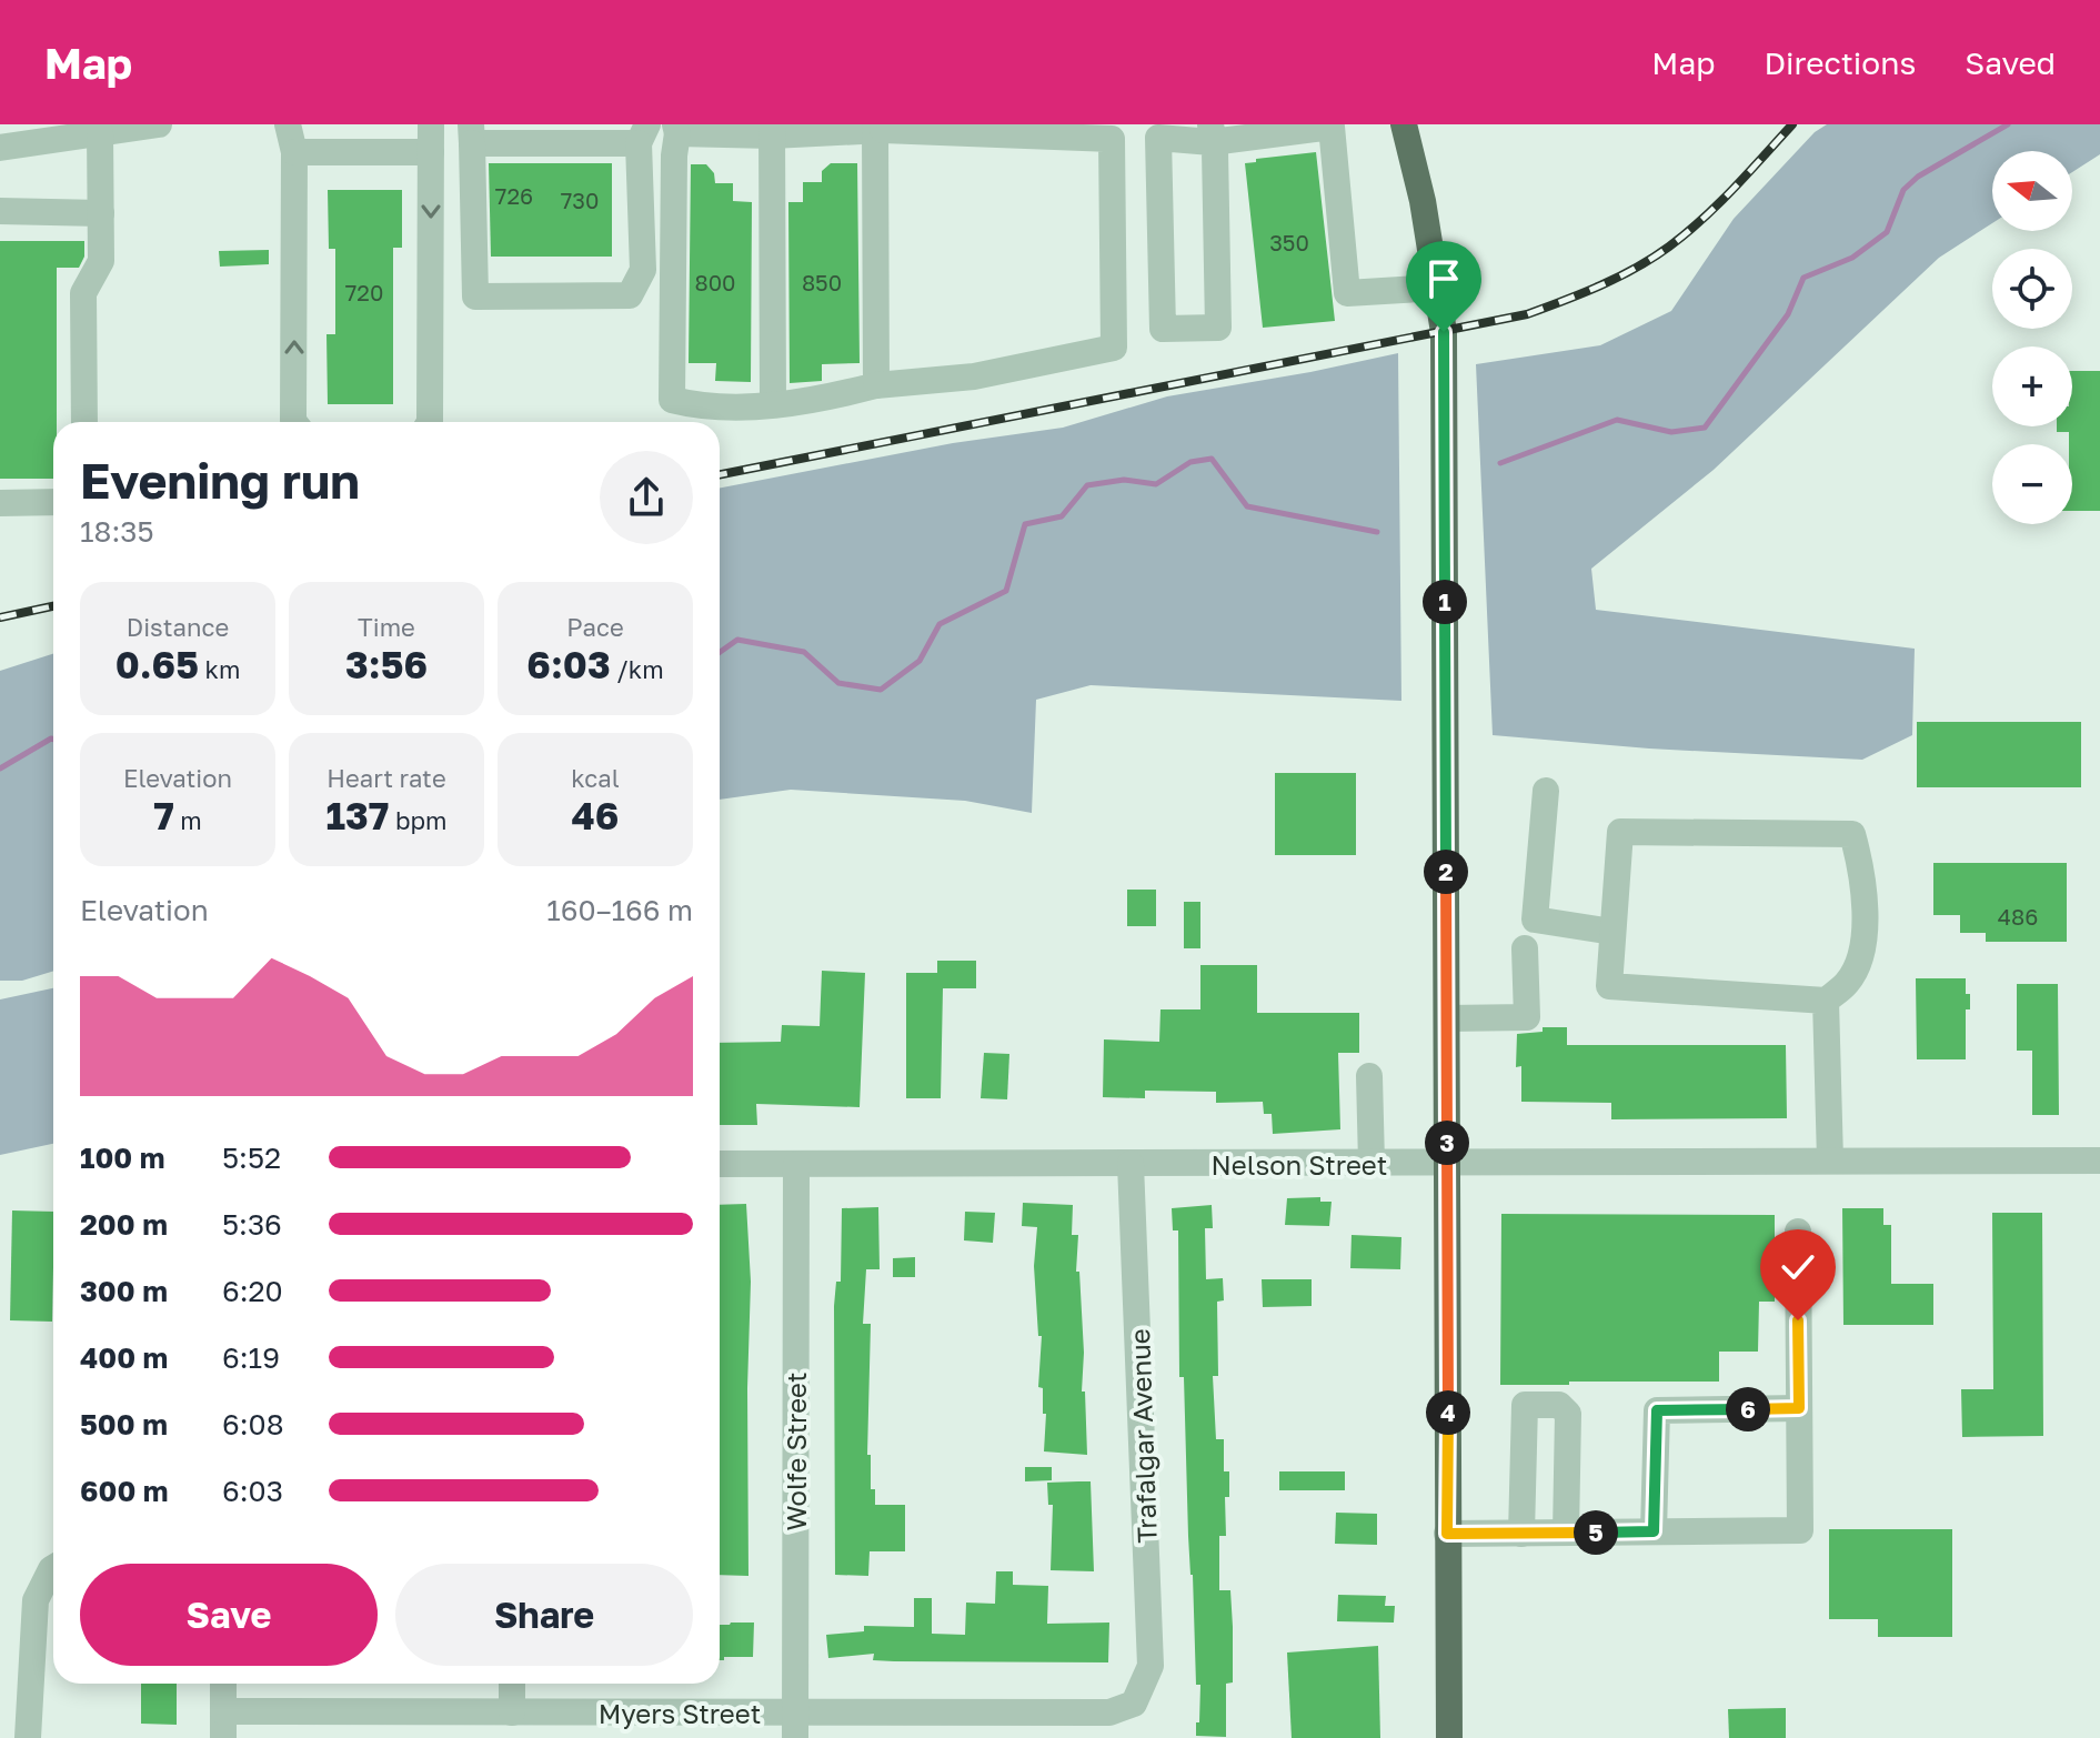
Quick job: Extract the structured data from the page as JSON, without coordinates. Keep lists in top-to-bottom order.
{
  "streets": {
    "street": [
      "Nelson Street",
      "Trafalgar Avenue",
      "Wolfe Street",
      "Myers Street"
    ]
  },
  "crossings": [
    ["Nelson Street", "Trafalgar Avenue"],
    ["Nelson Street", "Wolfe Street"],
    ["Trafalgar Avenue", "Myers Street"],
    ["Wolfe Street", "Myers Street"]
  ],
  "house_numbers": [
    "726",
    "730",
    "350",
    "800",
    "850",
    "720",
    "486"
  ],
  "north": "left",
  "page": {
    "header": "Map",
    "nav": ["Map", "Directions", "Saved"],
    "map_buttons": ["+", "−"],
    "heading": ["Evening run", "18:35"],
    "stats": [
      ["Distance", "0.65 km"],
      ["Time", "3:56"],
      ["Pace", "6:03 /km"],
      ["Elevation", "7 m"],
      ["Heart rate", "137 bpm"],
      ["kcal", "46"]
    ],
    "pins": [
      "1",
      "2",
      "3",
      "6",
      "4",
      "5"
    ],
    "chart": ["Elevation", "160–166 m"],
    "list": [
      {
        "name": "100 m",
        "note": "5:52"
      },
      {
        "name": "200 m",
        "note": "5:36"
      },
      {
        "name": "300 m",
        "note": "6:20"
      },
      {
        "name": "400 m",
        "note": "6:19"
      },
      {
        "name": "500 m",
        "note": "6:08"
      },
      {
        "name": "600 m",
        "note": "6:03"
      }
    ],
    "buttons": ["Save", "Share"]
  }
}
